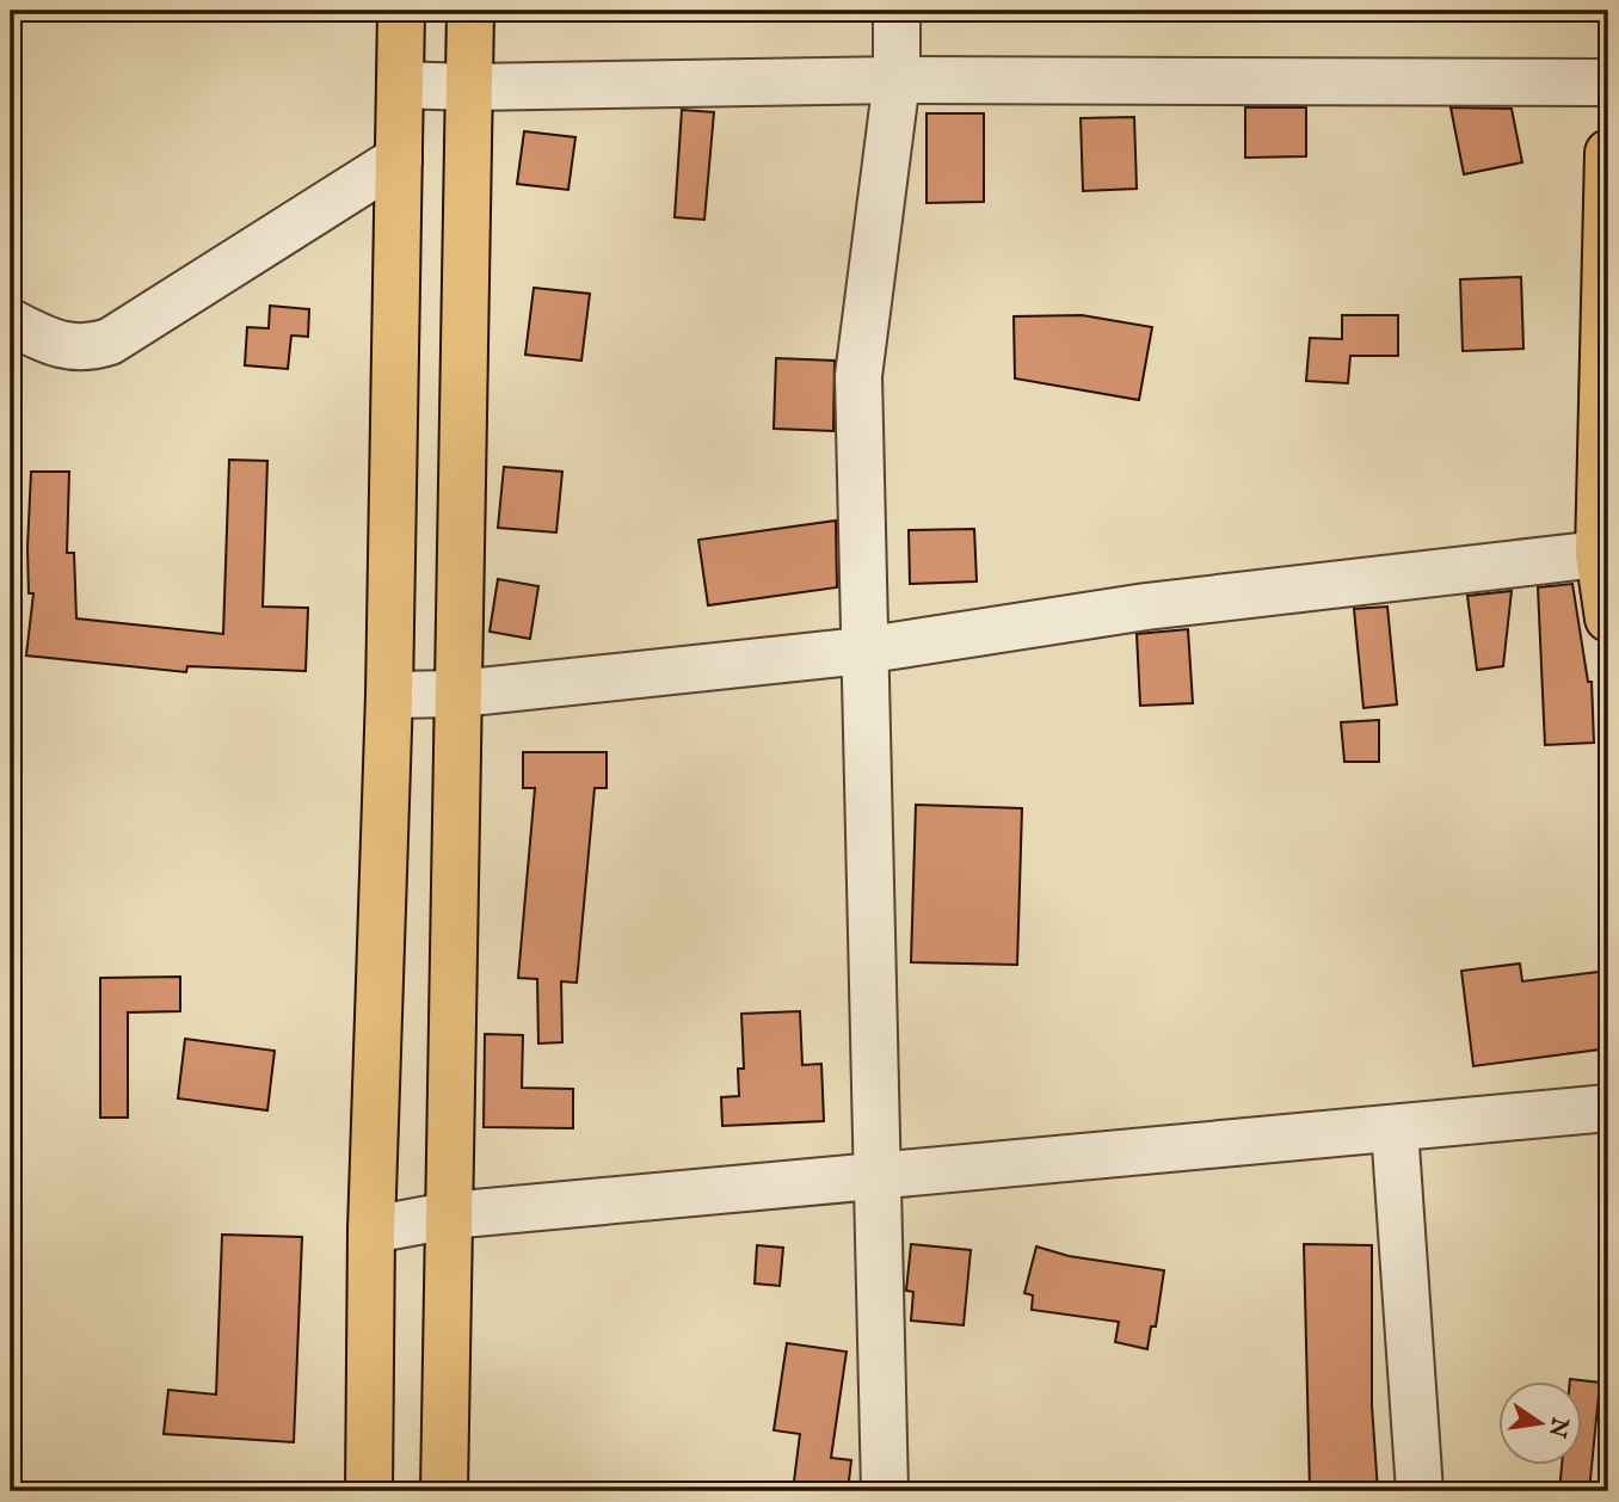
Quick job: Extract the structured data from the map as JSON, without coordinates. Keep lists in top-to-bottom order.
{
  "north": "right"
}
